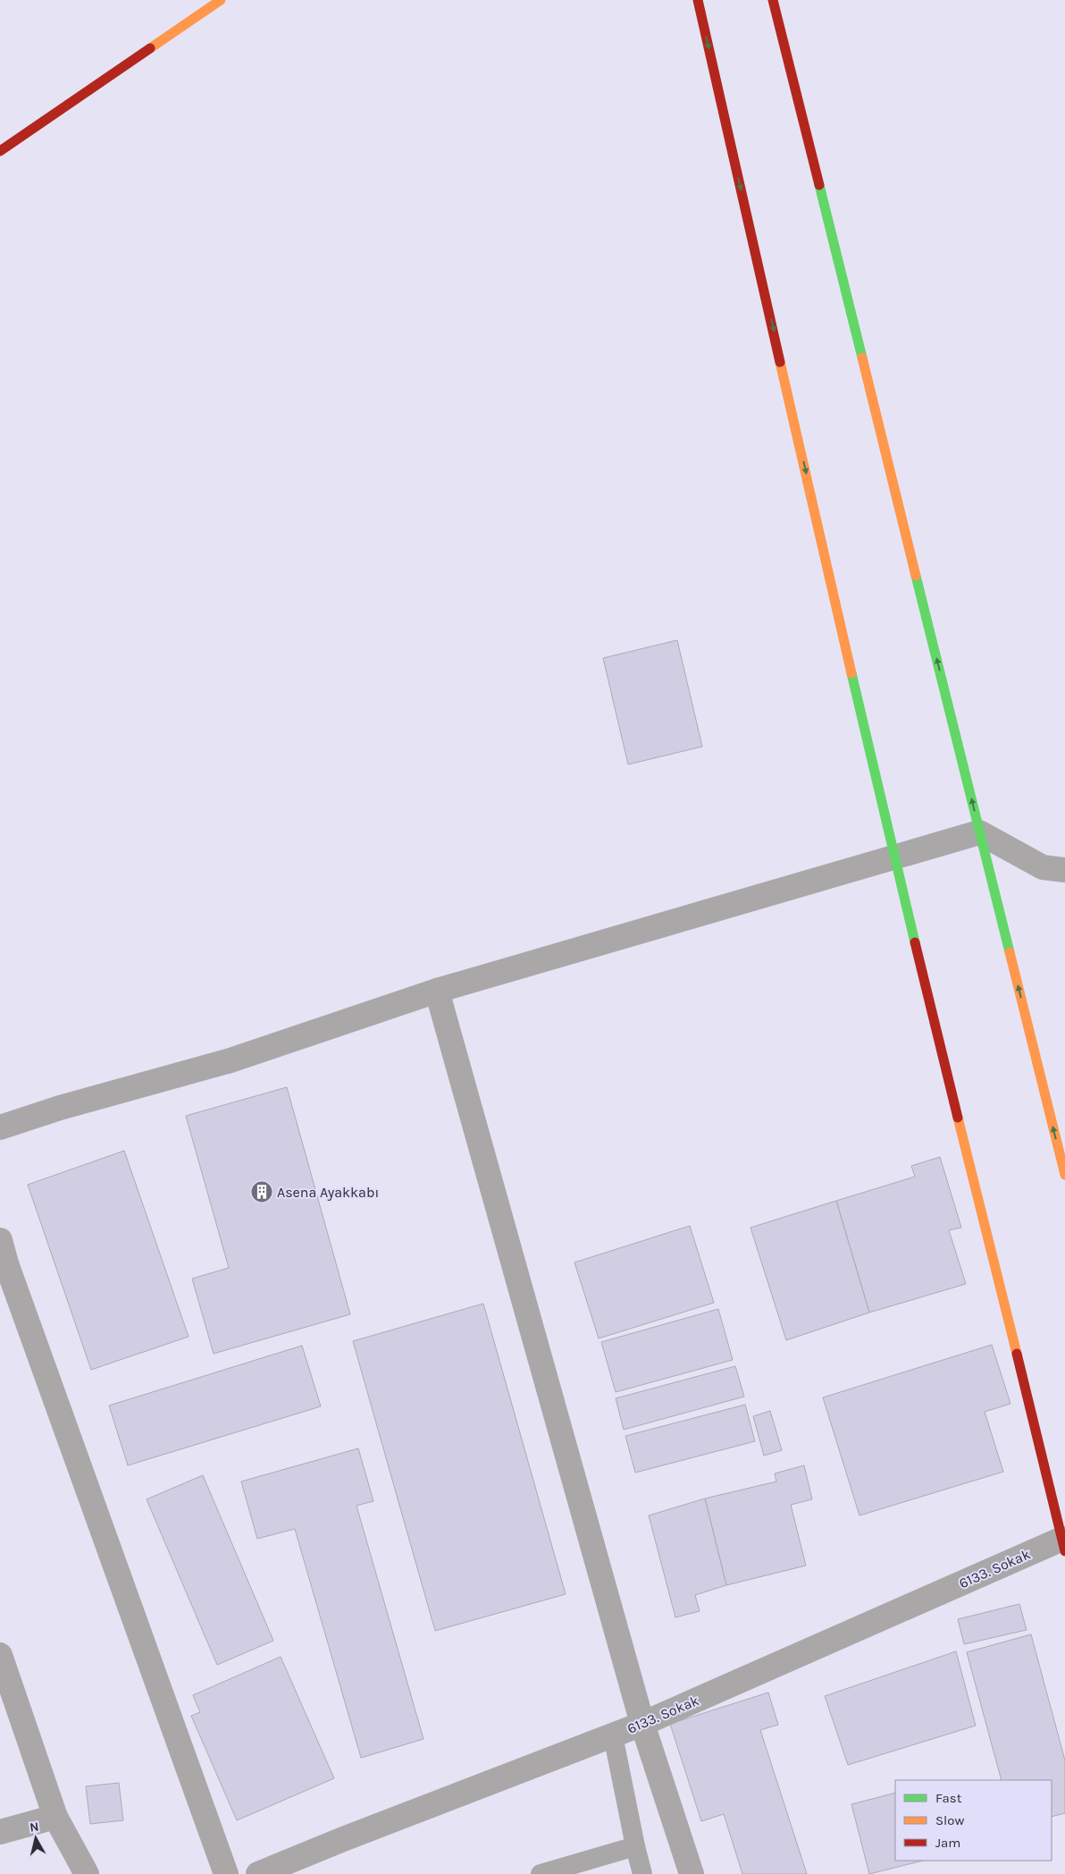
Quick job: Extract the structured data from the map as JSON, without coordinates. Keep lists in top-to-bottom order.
{
  "streets": {
    "street": ["6133. Sokak"]
  },
  "places": {
    "building": ["Asena Ayakkabı"]
  },
  "legend": ["Fast", "Slow", "Jam"],
  "north": "top"
}
